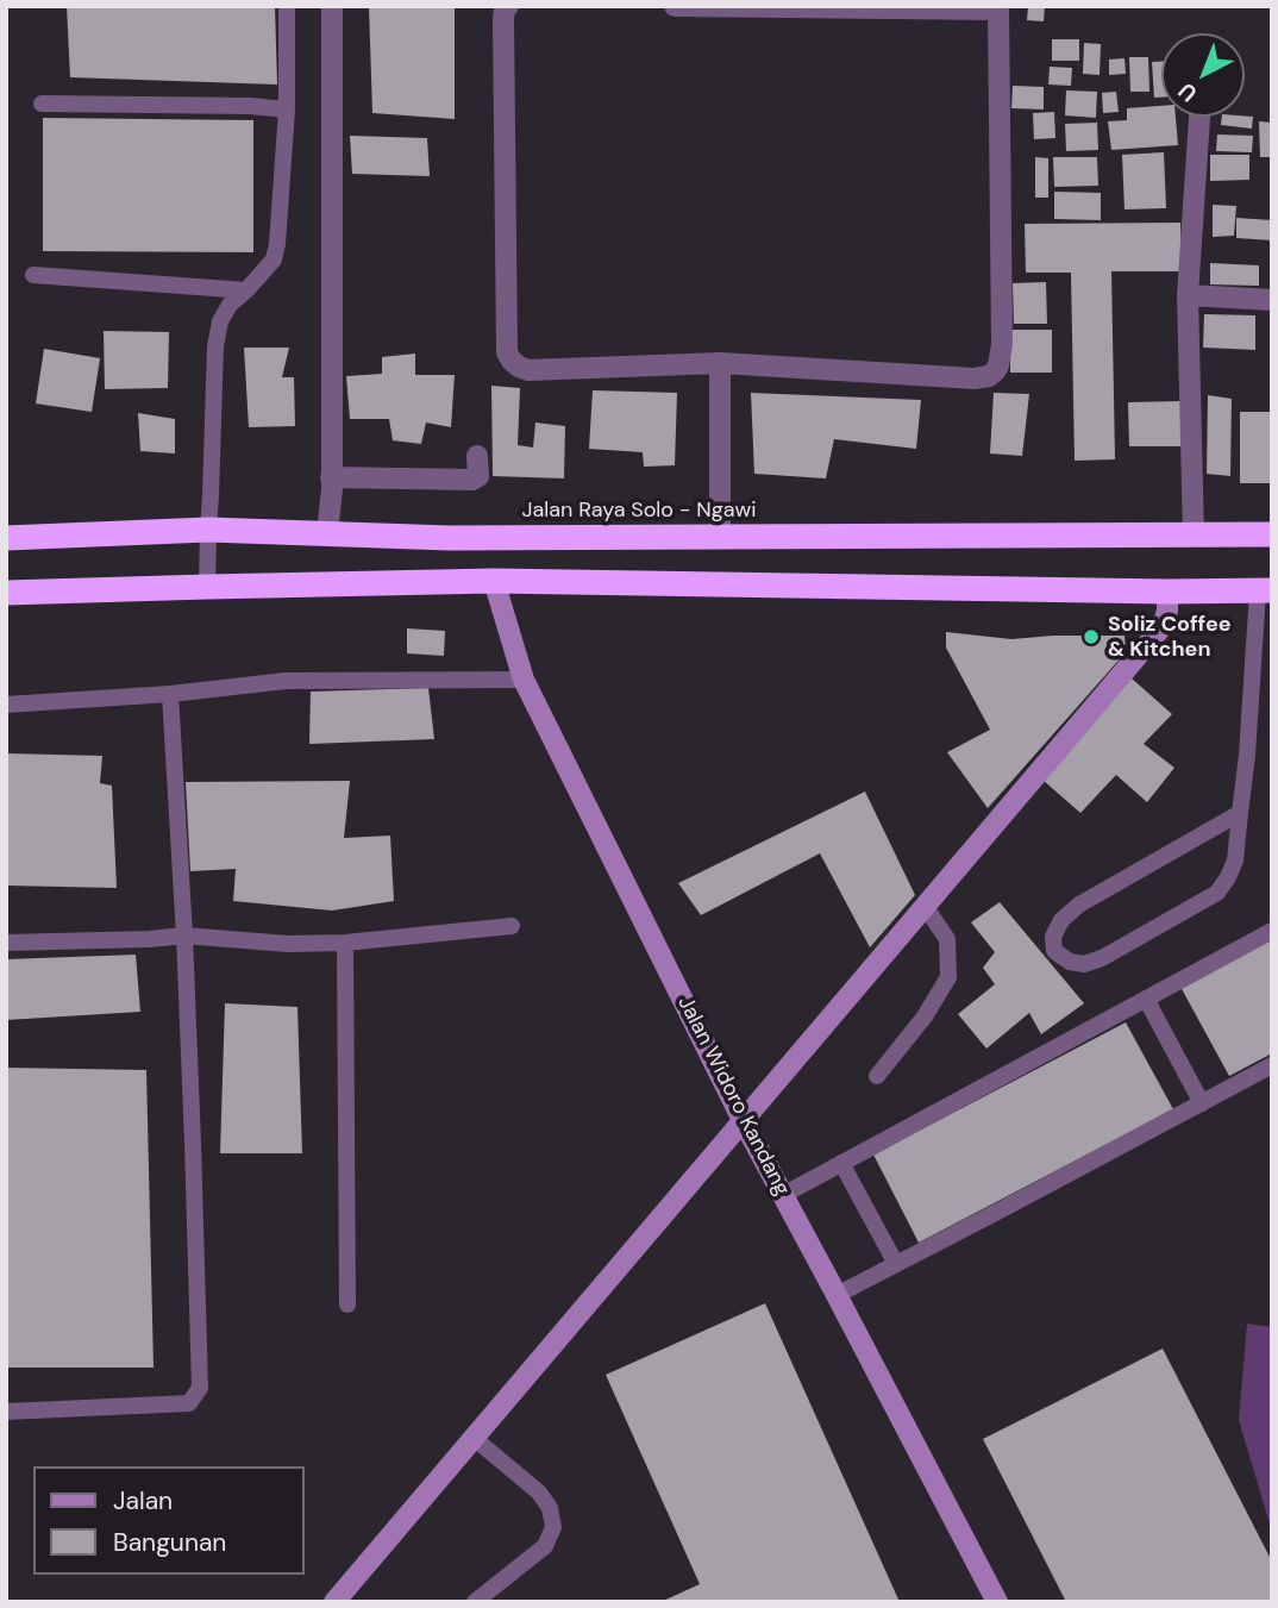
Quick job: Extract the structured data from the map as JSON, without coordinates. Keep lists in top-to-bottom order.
{
  "streets": {
    "highway": ["Jalan Raya Solo - Ngawi"],
    "street": ["Jalan Widoro Kandang"]
  },
  "places": ["Soliz Coffee & Kitchen"],
  "legend": ["Jalan", "Bangunan"],
  "north": "bottom left"
}
